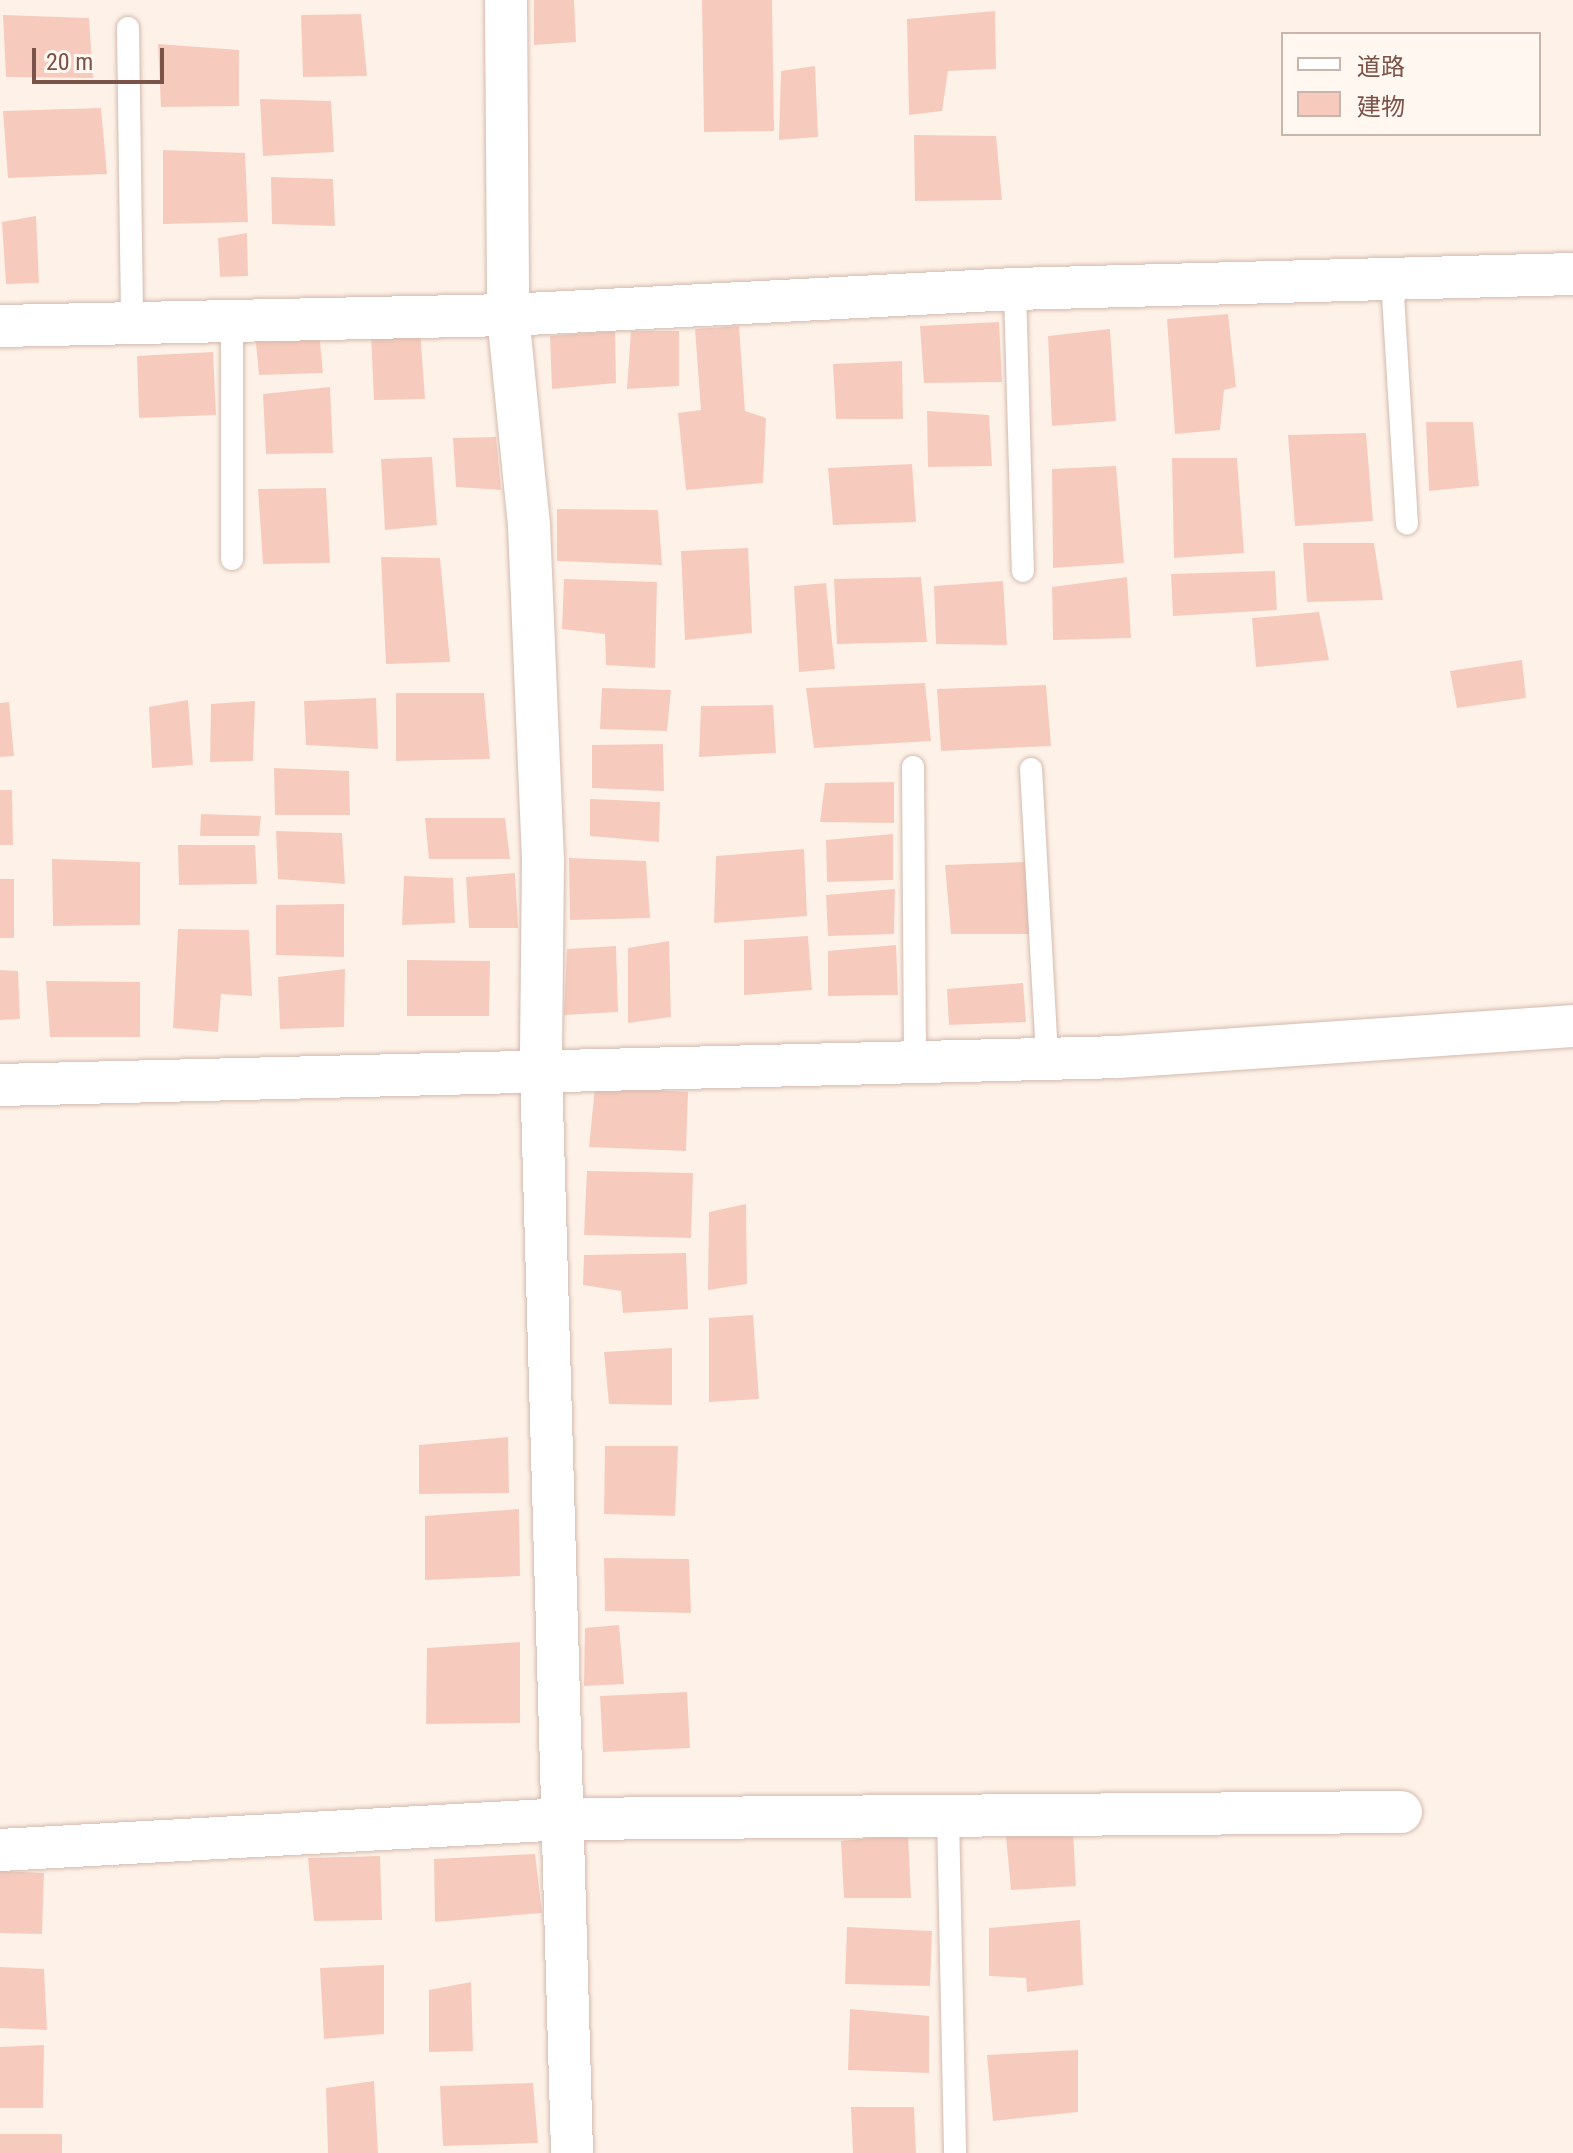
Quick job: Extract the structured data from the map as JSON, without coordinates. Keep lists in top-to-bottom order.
{
  "legend": ["道路", "建物"],
  "scale_bar": "20 m"
}
